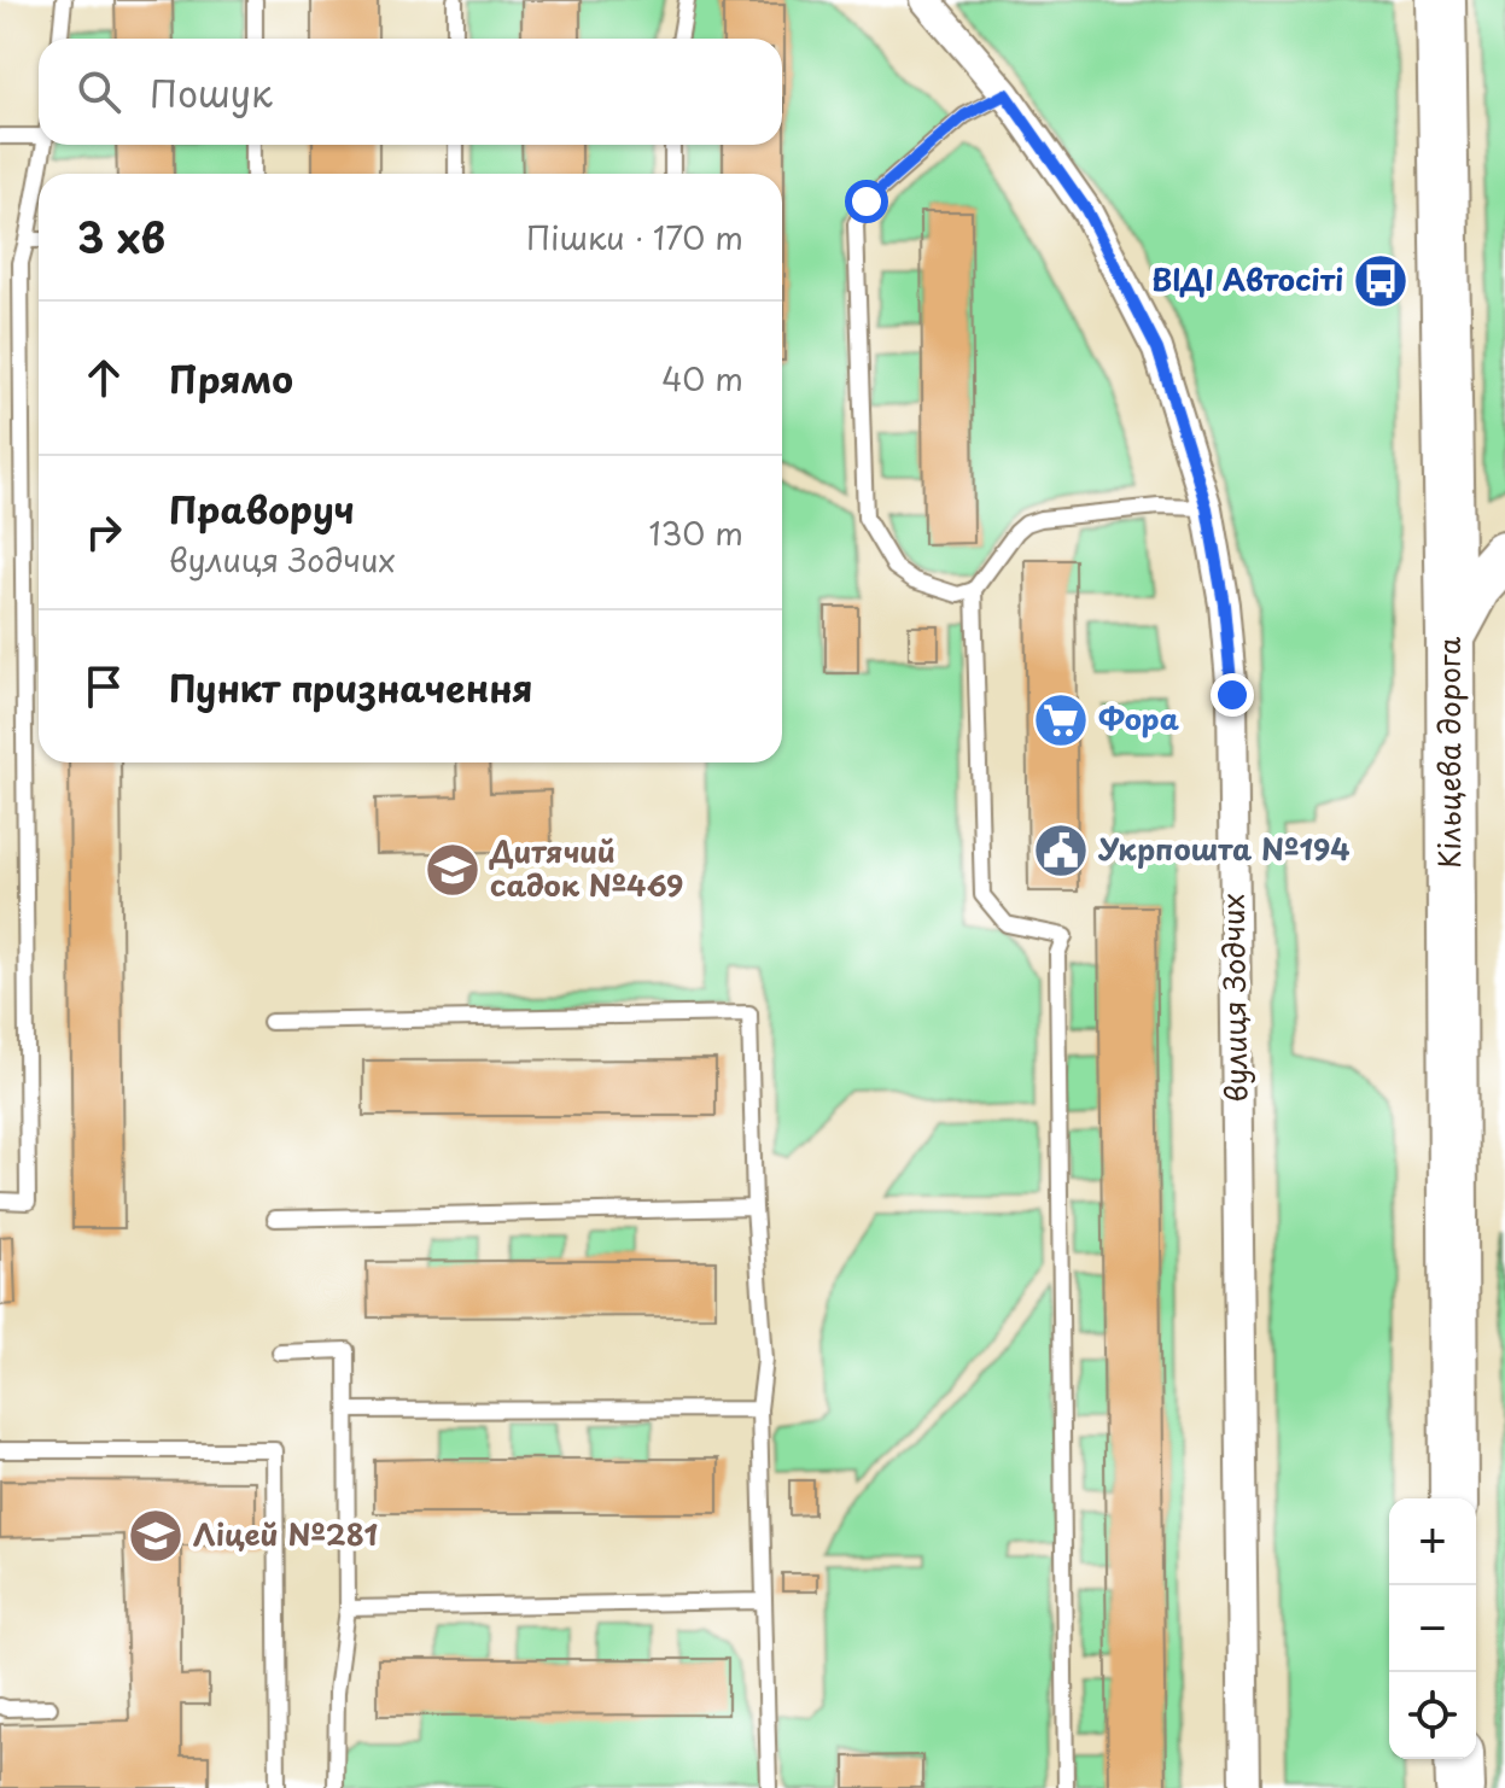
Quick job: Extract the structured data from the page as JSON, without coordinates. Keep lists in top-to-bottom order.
{
  "streets": {
    "highway": ["Кільцева дорога"],
    "street": ["вулиця Зодчих"]
  },
  "places": {
    "bus stop": ["ВІДІ Автосіті"],
    "supermarket": ["Фора"],
    "public building": ["Укрпошта №194"],
    "school or university": ["Дитячий садок №469", "Ліцей №281"]
  },
  "page": {
    "search": "Пошук",
    "heading": ["3 хв", "Пішки · 170 m"],
    "list": [
      ["Прямо", "40 m"],
      ["Праворуч", "вулиця Зодчих", "130 m"],
      "Пункт призначення"
    ],
    "map_buttons": ["+", "−"]
  }
}
